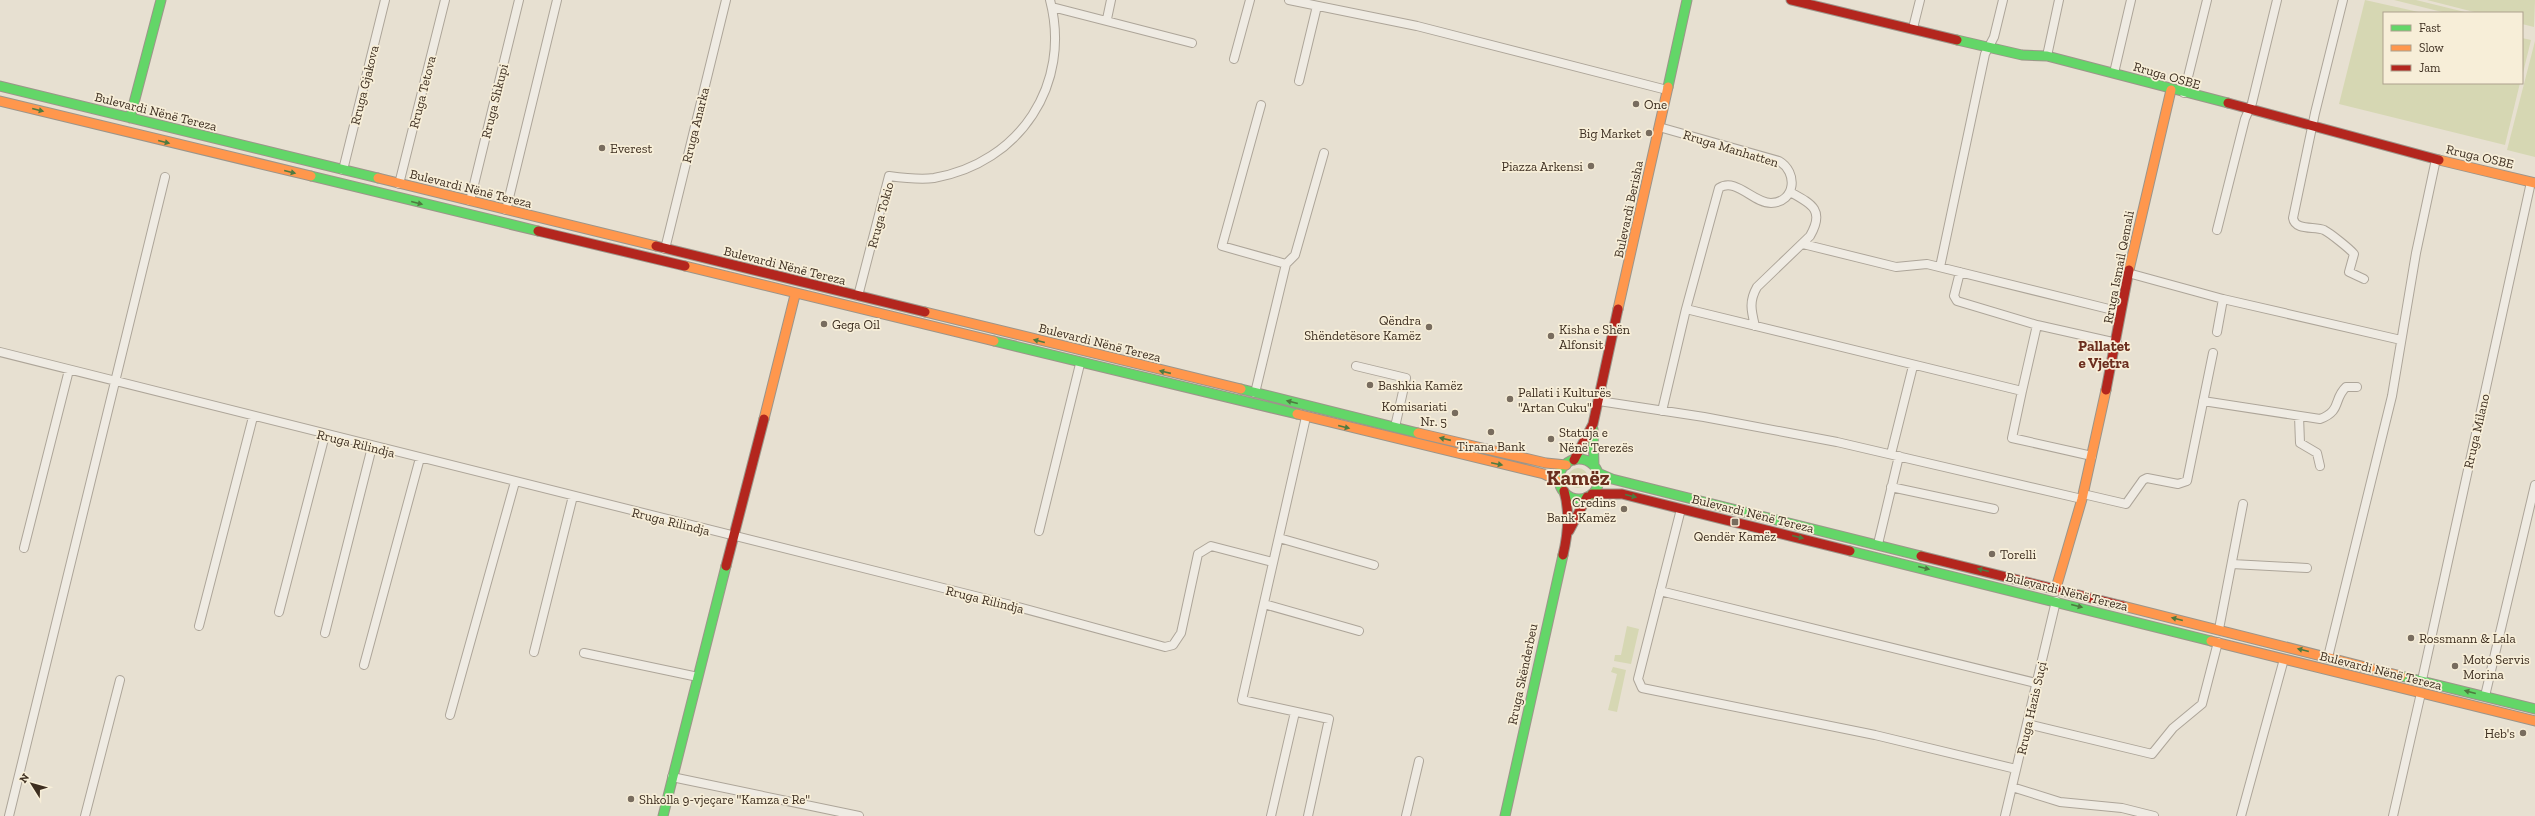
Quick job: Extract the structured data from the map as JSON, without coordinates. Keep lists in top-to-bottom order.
{
  "streets": {
    "main road": [
      "Rruga OSBE",
      "Bulevardi Nënë Tereza",
      "Bulevardi Berisha",
      "Rruga Ismail Qemali",
      "Rruga Skënderbeu"
    ],
    "street": [
      "Rruga Gjakova",
      "Rruga Tetova",
      "Rruga Shkupi",
      "Rruga Anarka",
      "Rruga Manhatten",
      "Rruga Tokio",
      "Rruga Milano",
      "Rruga Rilindja",
      "Rruga Hazis Suçi"
    ]
  },
  "crossings": [
    ["Rruga OSBE", "Rruga Ismail Qemali"],
    ["Rruga OSBE", "Rruga Milano"],
    ["Rruga Gjakova", "Bulevardi Nënë Tereza"],
    ["Rruga Tetova", "Bulevardi Nënë Tereza"],
    ["Rruga Shkupi", "Bulevardi Nënë Tereza"],
    ["Bulevardi Nënë Tereza", "Rruga Anarka"],
    ["Bulevardi Nënë Tereza", "Bulevardi Berisha"],
    ["Bulevardi Nënë Tereza", "Rruga Tokio"],
    ["Bulevardi Nënë Tereza", "Rruga Ismail Qemali"],
    ["Bulevardi Nënë Tereza", "Rruga Milano"],
    ["Bulevardi Nënë Tereza", "Rruga Skënderbeu"],
    ["Bulevardi Nënë Tereza", "Rruga Hazis Suçi"],
    ["Rruga Manhatten", "Bulevardi Berisha"],
    ["Bulevardi Berisha", "Rruga Skënderbeu"]
  ],
  "districts": ["Pallatet e Vjetra", "Kamëz"],
  "places": {
    "other": [
      "One",
      "Big Market",
      "Everest",
      "Piazza Arkensi",
      "Gega Oil",
      "Qëndra Shëndetësore Kamëz",
      "Kisha e Shën Alfonsit",
      "Bashkia Kamëz",
      "Pallati i Kulturës \"Artan Cuku\"",
      "Komisariati Nr. 5",
      "Tirana Bank",
      "Statuja e Nënë Terezës",
      "Credins Bank Kamëz",
      "Torelli",
      "Rossmann & Lala",
      "Moto Servis Morina",
      "Heb's",
      "Shkolla 9-vjeçare \"Kamza e Re\""
    ],
    "transit": ["Qendër Kamëz"]
  },
  "legend": ["Fast", "Slow", "Jam"],
  "north": "top left"
}
